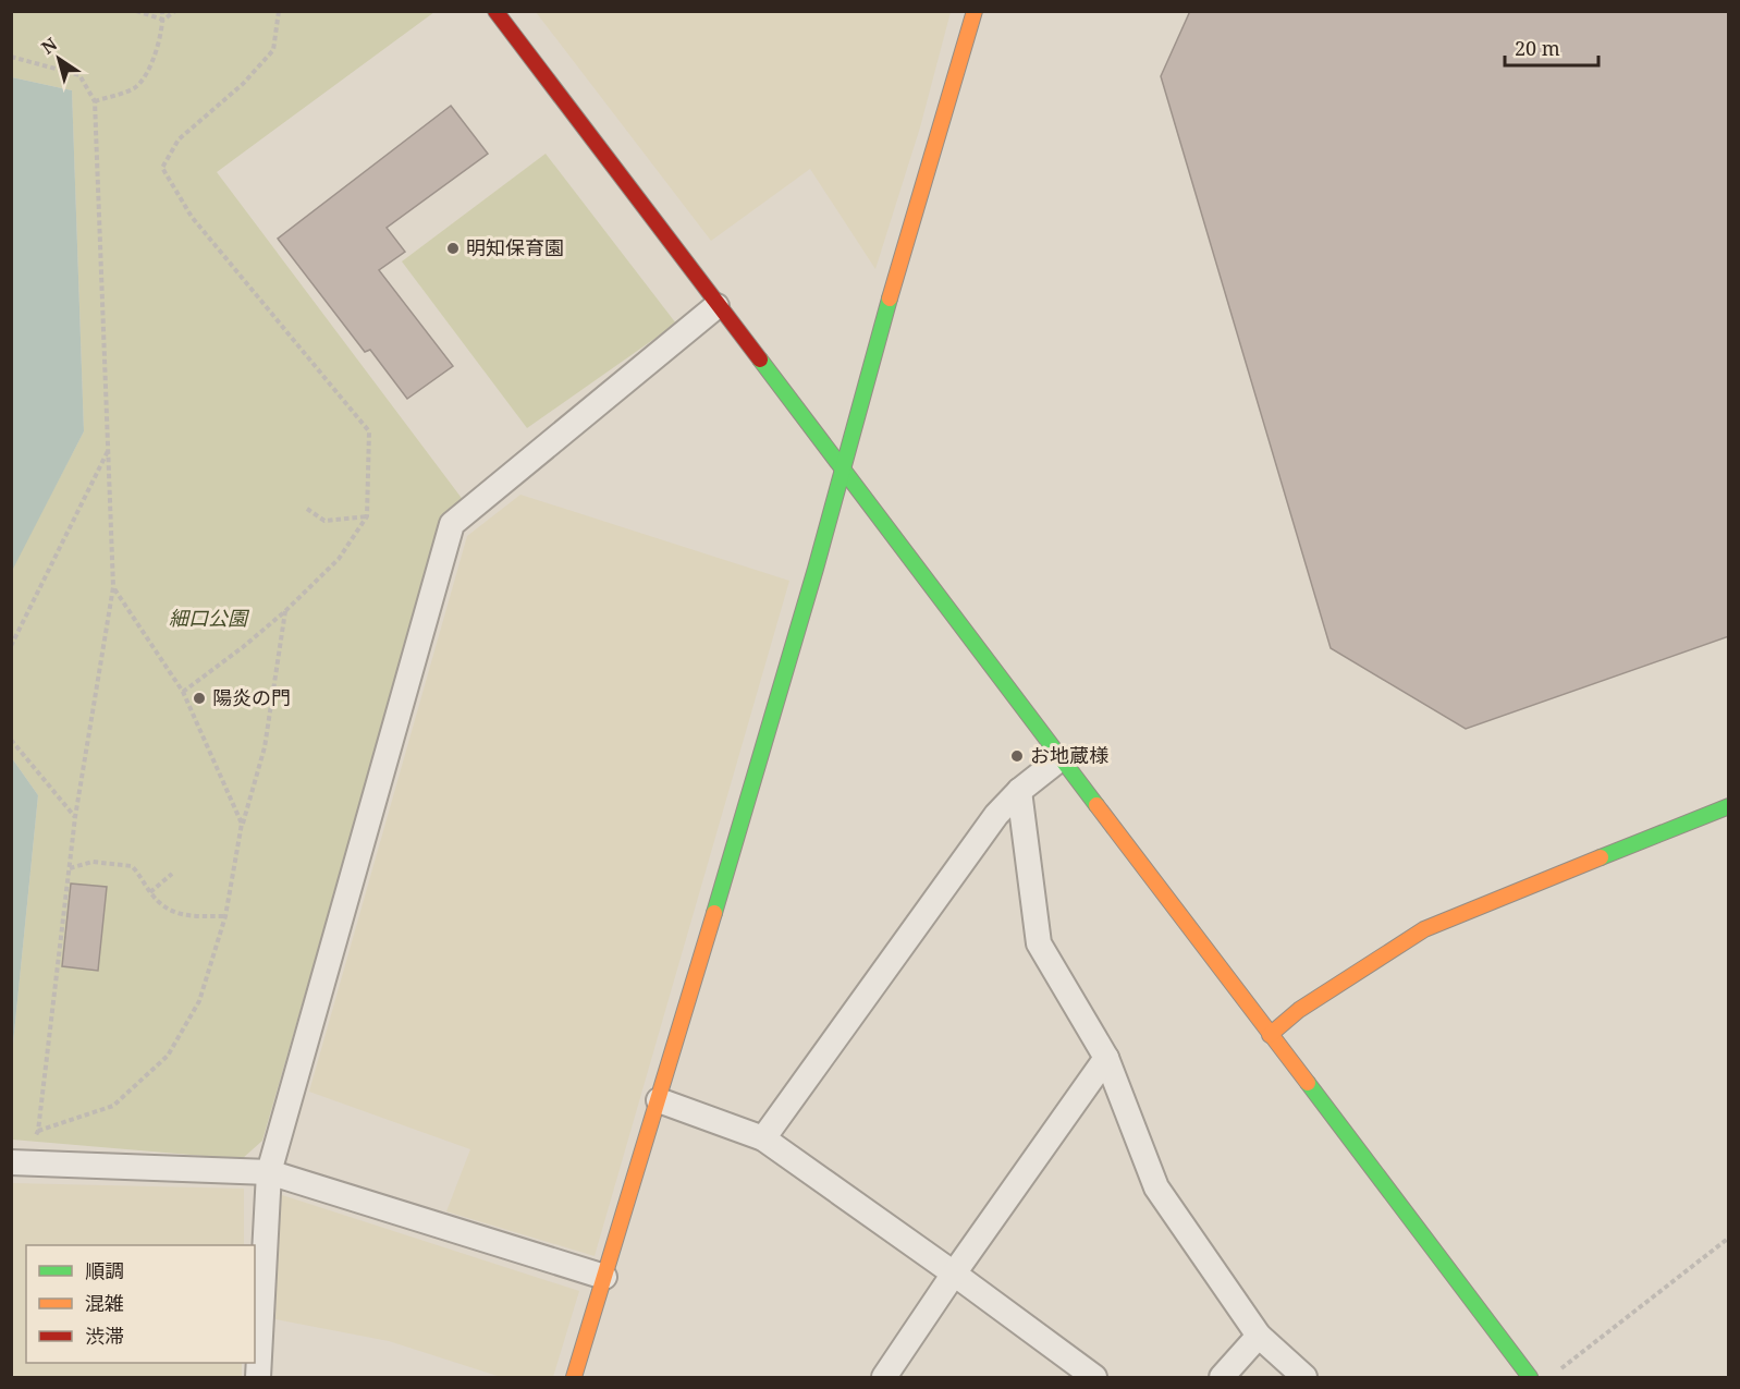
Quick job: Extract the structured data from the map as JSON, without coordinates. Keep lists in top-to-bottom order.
{
  "parks": ["細口公園"],
  "places": ["明知保育園", "陽炎の門", "お地蔵様"],
  "legend": ["順調", "混雑", "渋滞"],
  "scale_bar": "20 m",
  "north": "top left"
}
